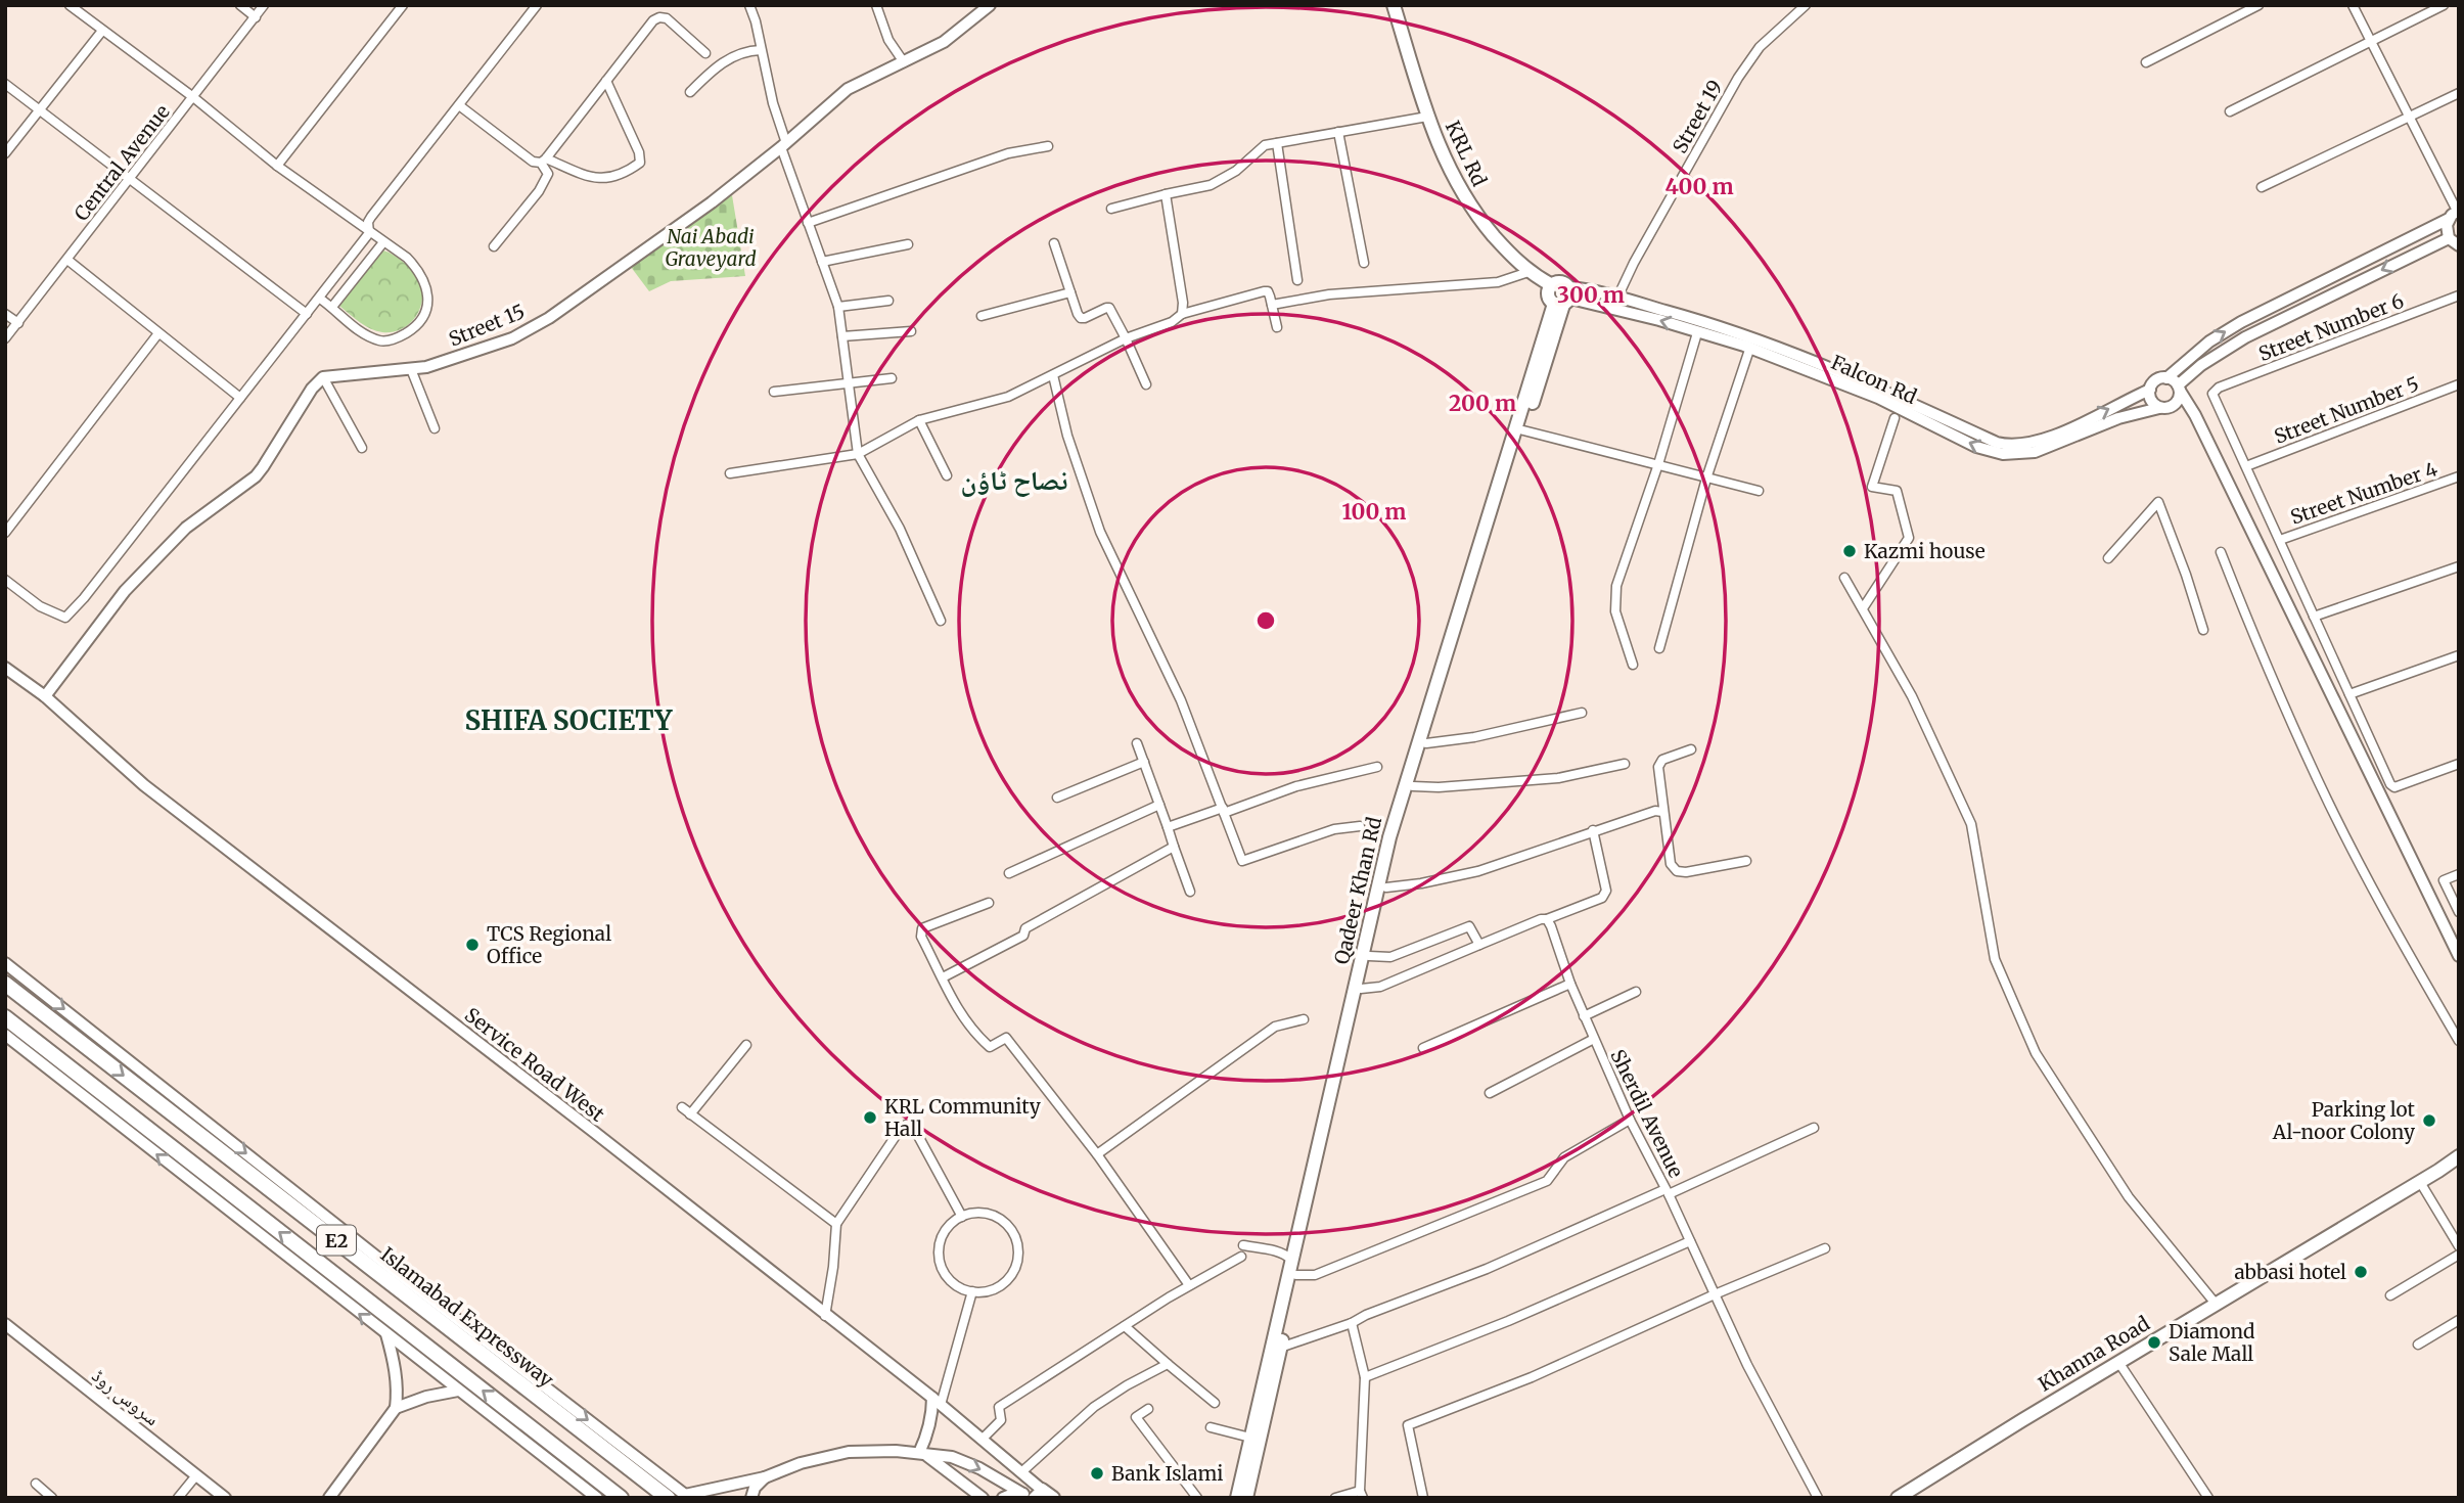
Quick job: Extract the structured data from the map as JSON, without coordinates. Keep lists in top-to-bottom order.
{
  "streets": {
    "highway": ["E2", "Islamabad Expressway"],
    "main road": ["KRL Rd", "Qadeer Khan Rd", "Khanna Road"],
    "street": [
      "Street 19",
      "Central Avenue",
      "Street 15",
      "Street Number 6",
      "Falcon Rd",
      "Street Number 5",
      "Street Number 4",
      "Service Road West",
      "Sherdil Avenue",
      "سروس روڈ"
    ]
  },
  "crossings": [
    ["Street 19", "Falcon Rd"],
    ["KRL Rd", "Falcon Rd"],
    ["KRL Rd", "Qadeer Khan Rd"],
    ["Street Number 6", "Street Number 5"],
    ["Falcon Rd", "Qadeer Khan Rd"]
  ],
  "districts": ["نصاح ٹاؤن", "SHIFA SOCIETY"],
  "parks": ["Nai Abadi Graveyard"],
  "places": [
    "Kazmi house",
    "TCS Regional Office",
    "KRL Community Hall",
    "Parking lot Al-noor Colony",
    "abbasi hotel",
    "Diamond Sale Mall",
    "Bank Islami"
  ],
  "rings": [
    "400 m",
    "300 m",
    "200 m",
    "100 m"
  ]
}
